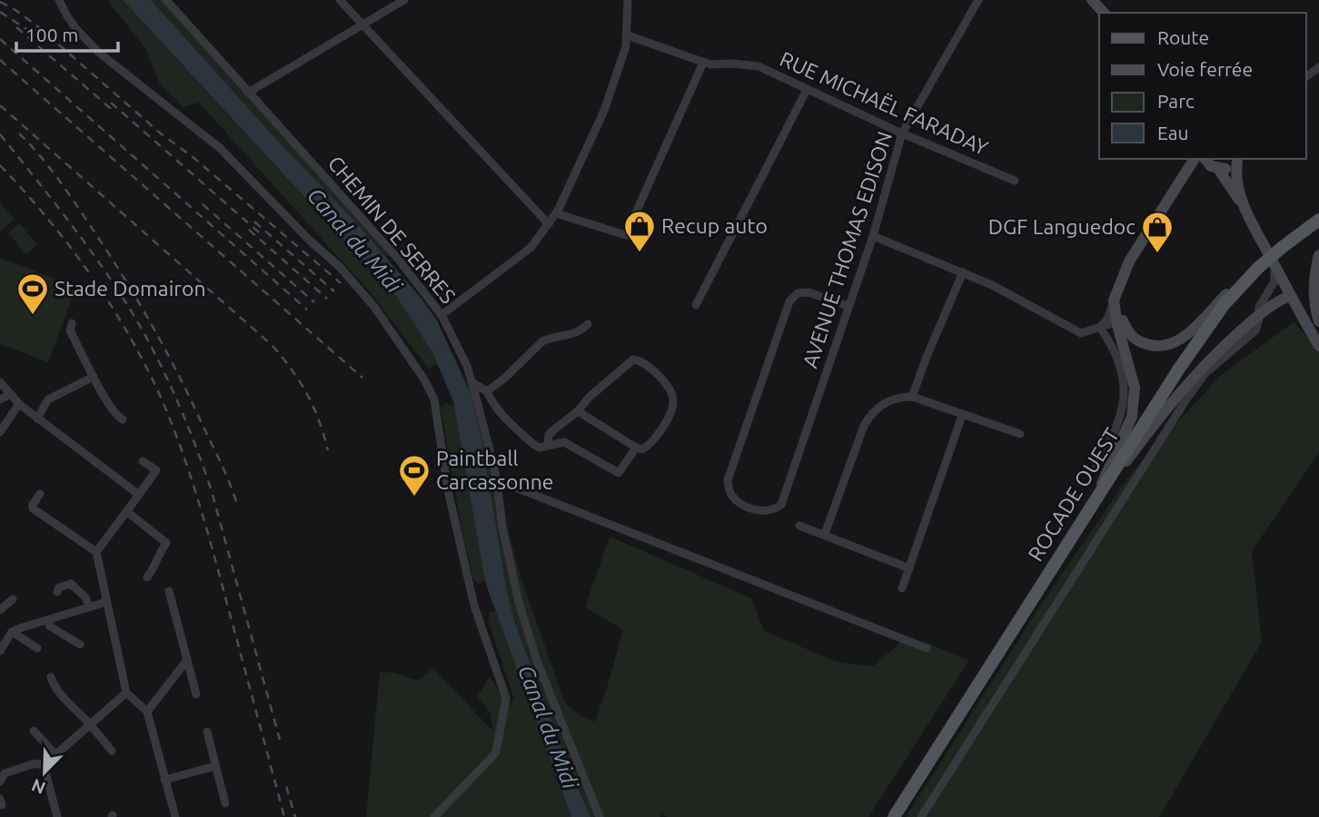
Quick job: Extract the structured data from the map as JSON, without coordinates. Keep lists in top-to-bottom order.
{
  "streets": {
    "main road": ["ROCADE OUEST"],
    "street": ["RUE MICHAËL FARADAY", "CHEMIN DE SERRES", "AVENUE THOMAS EDISON"]
  },
  "crossings": [
    ["RUE MICHAËL FARADAY", "AVENUE THOMAS EDISON"]
  ],
  "water": ["Canal du Midi"],
  "places": {
    "shop": ["Recup auto", "DGF Languedoc"],
    "sports": ["Stade Domairon", "Paintball Carcassonne"]
  },
  "legend": [
    "Route",
    "Voie ferrée",
    "Parc",
    "Eau"
  ],
  "scale_bar": "100 m",
  "north": "bottom left"
}
